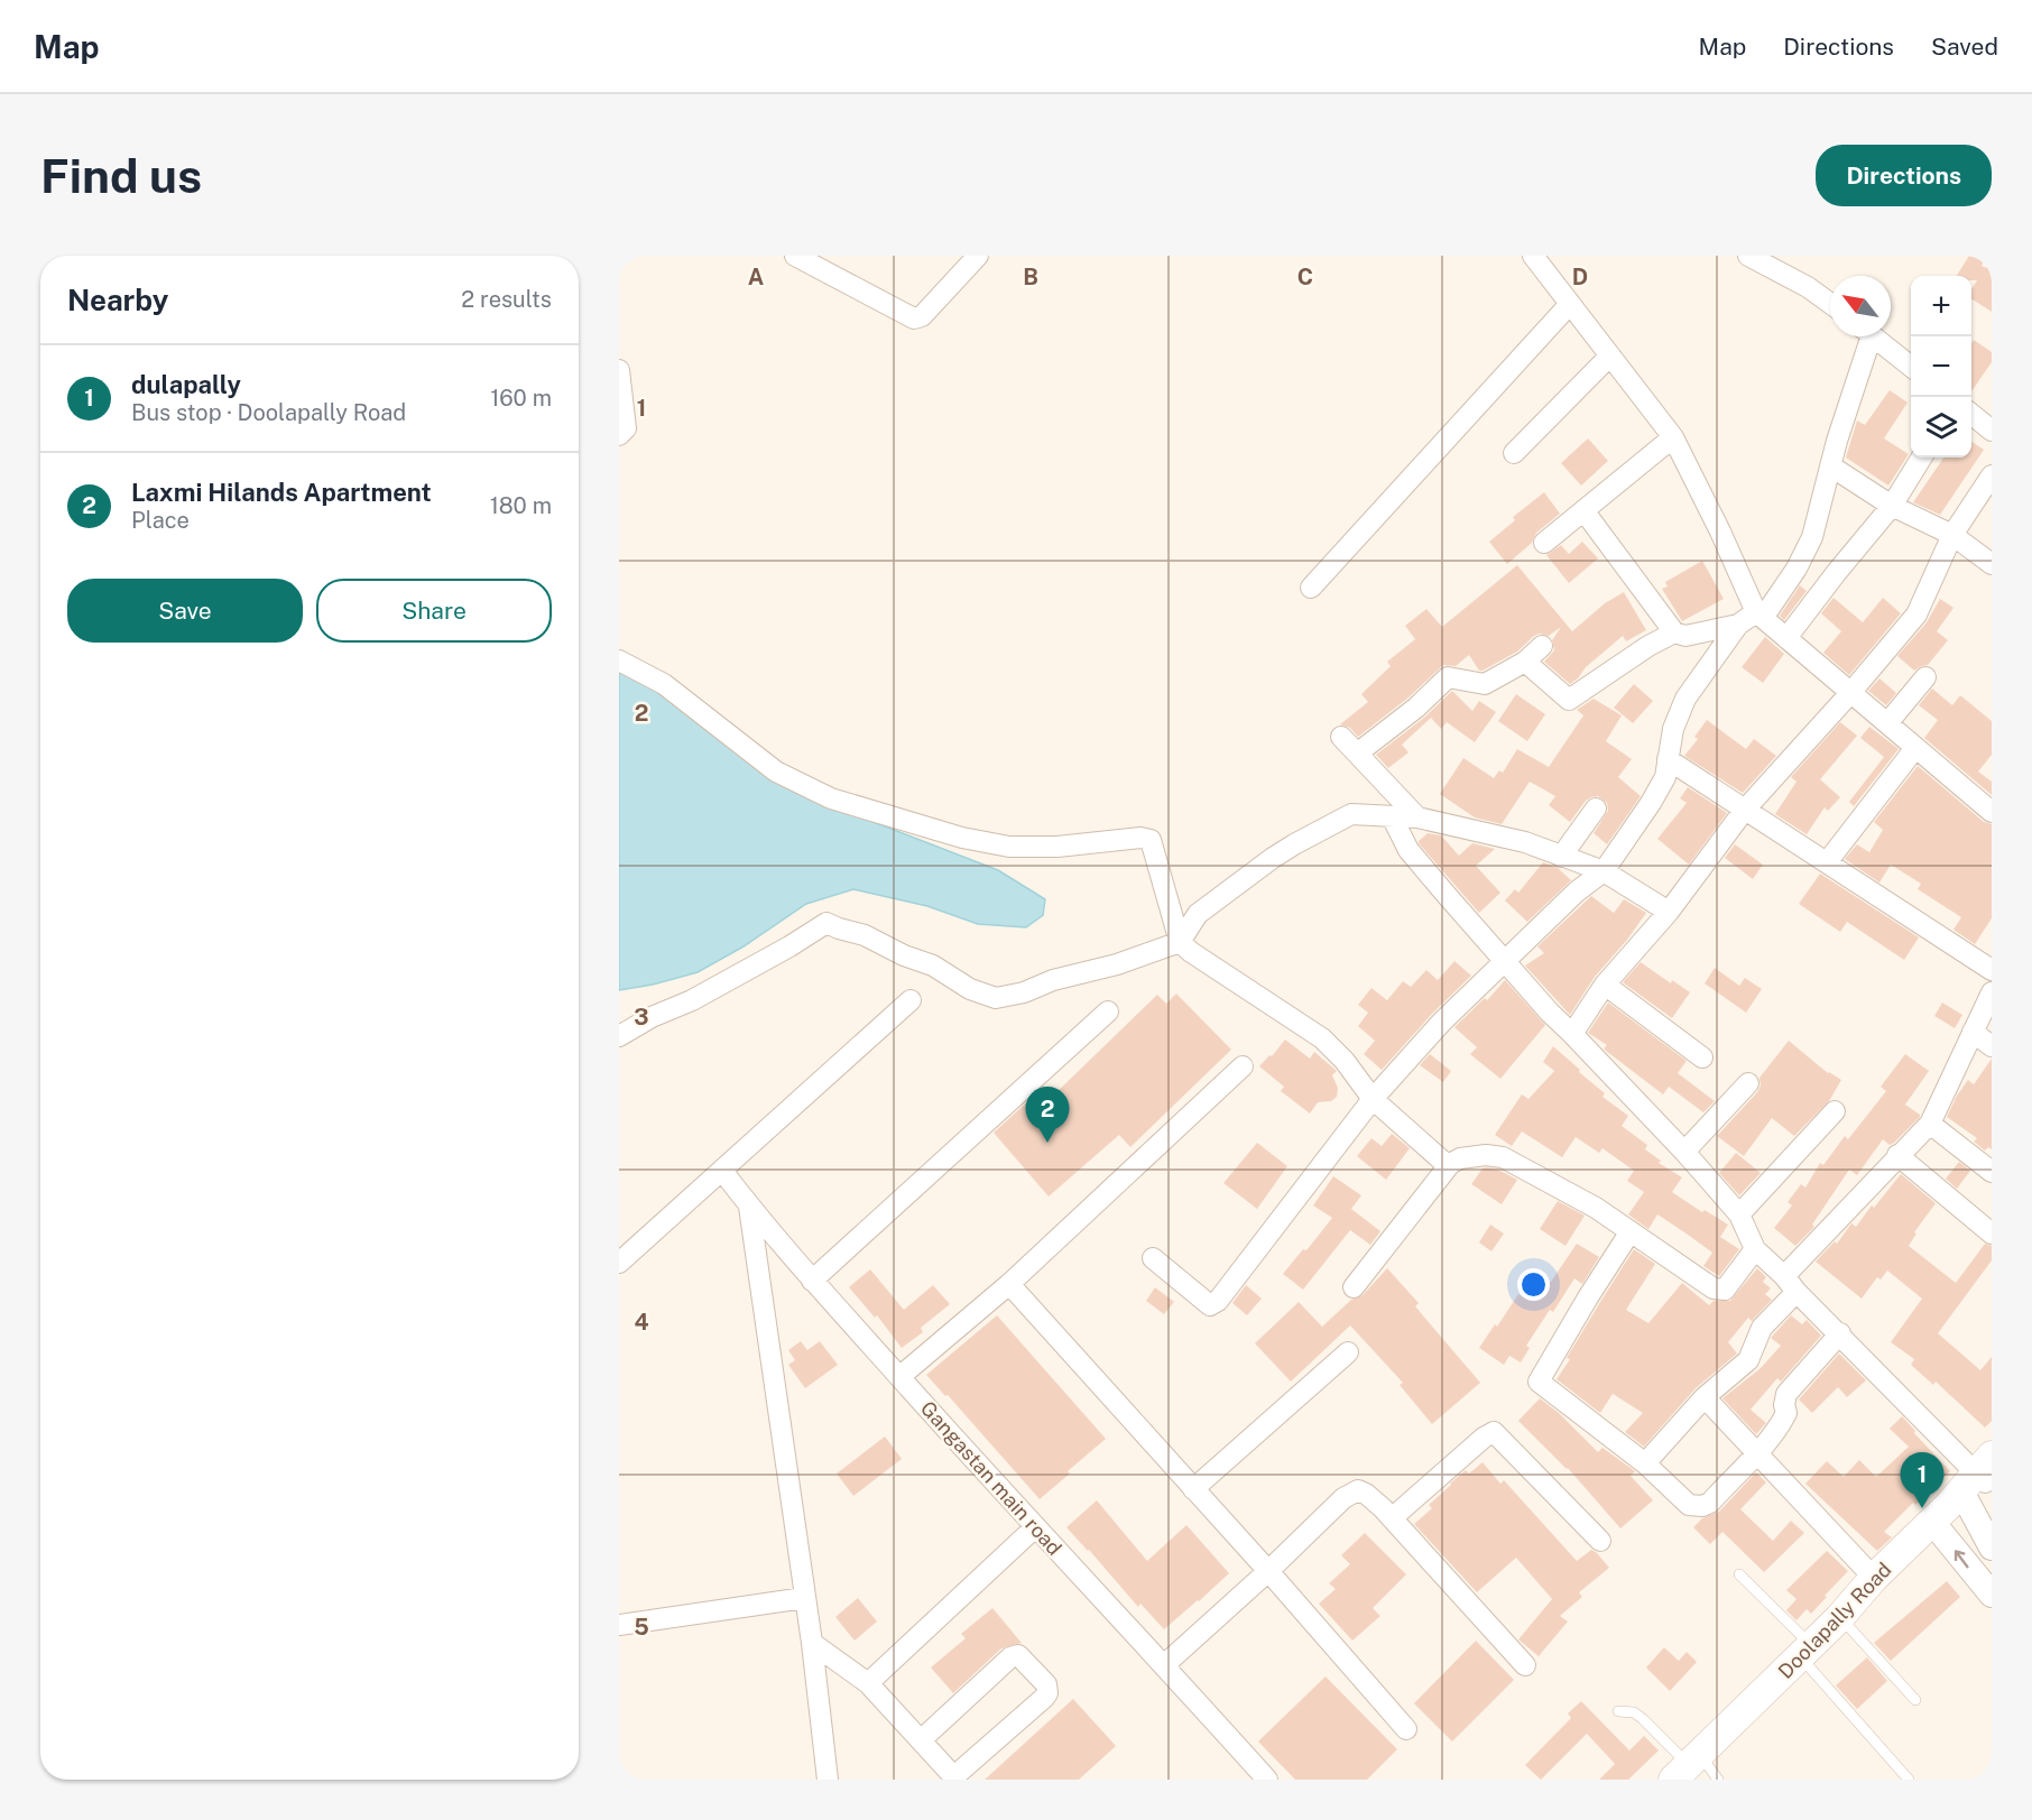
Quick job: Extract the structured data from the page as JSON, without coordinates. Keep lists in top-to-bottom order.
{
  "streets": {
    "main road": ["Doolapally Road"],
    "street": ["Gangastan main road"]
  },
  "north": "top left",
  "page": {
    "header": "Map",
    "nav": ["Map", "Directions", "Saved"],
    "buttons": [
      "Directions",
      ["Save", "Share"]
    ],
    "title": "Find us",
    "heading": ["Nearby", "2 results"],
    "map_buttons": ["+", "−"],
    "list": [
      {
        "mark": "1",
        "name": "dulapally",
        "note": "Bus stop · Doolapally Road",
        "value": "160 m"
      },
      {
        "mark": "2",
        "name": "Laxmi Hilands Apartment",
        "note": "Place",
        "value": "180 m"
      }
    ],
    "pins": ["2", "1"]
  },
  "grid": {
    "columns": [
      "A",
      "B",
      "C",
      "D"
    ],
    "rows": [
      "1",
      "2",
      "3",
      "4",
      "5"
    ]
  }
}
